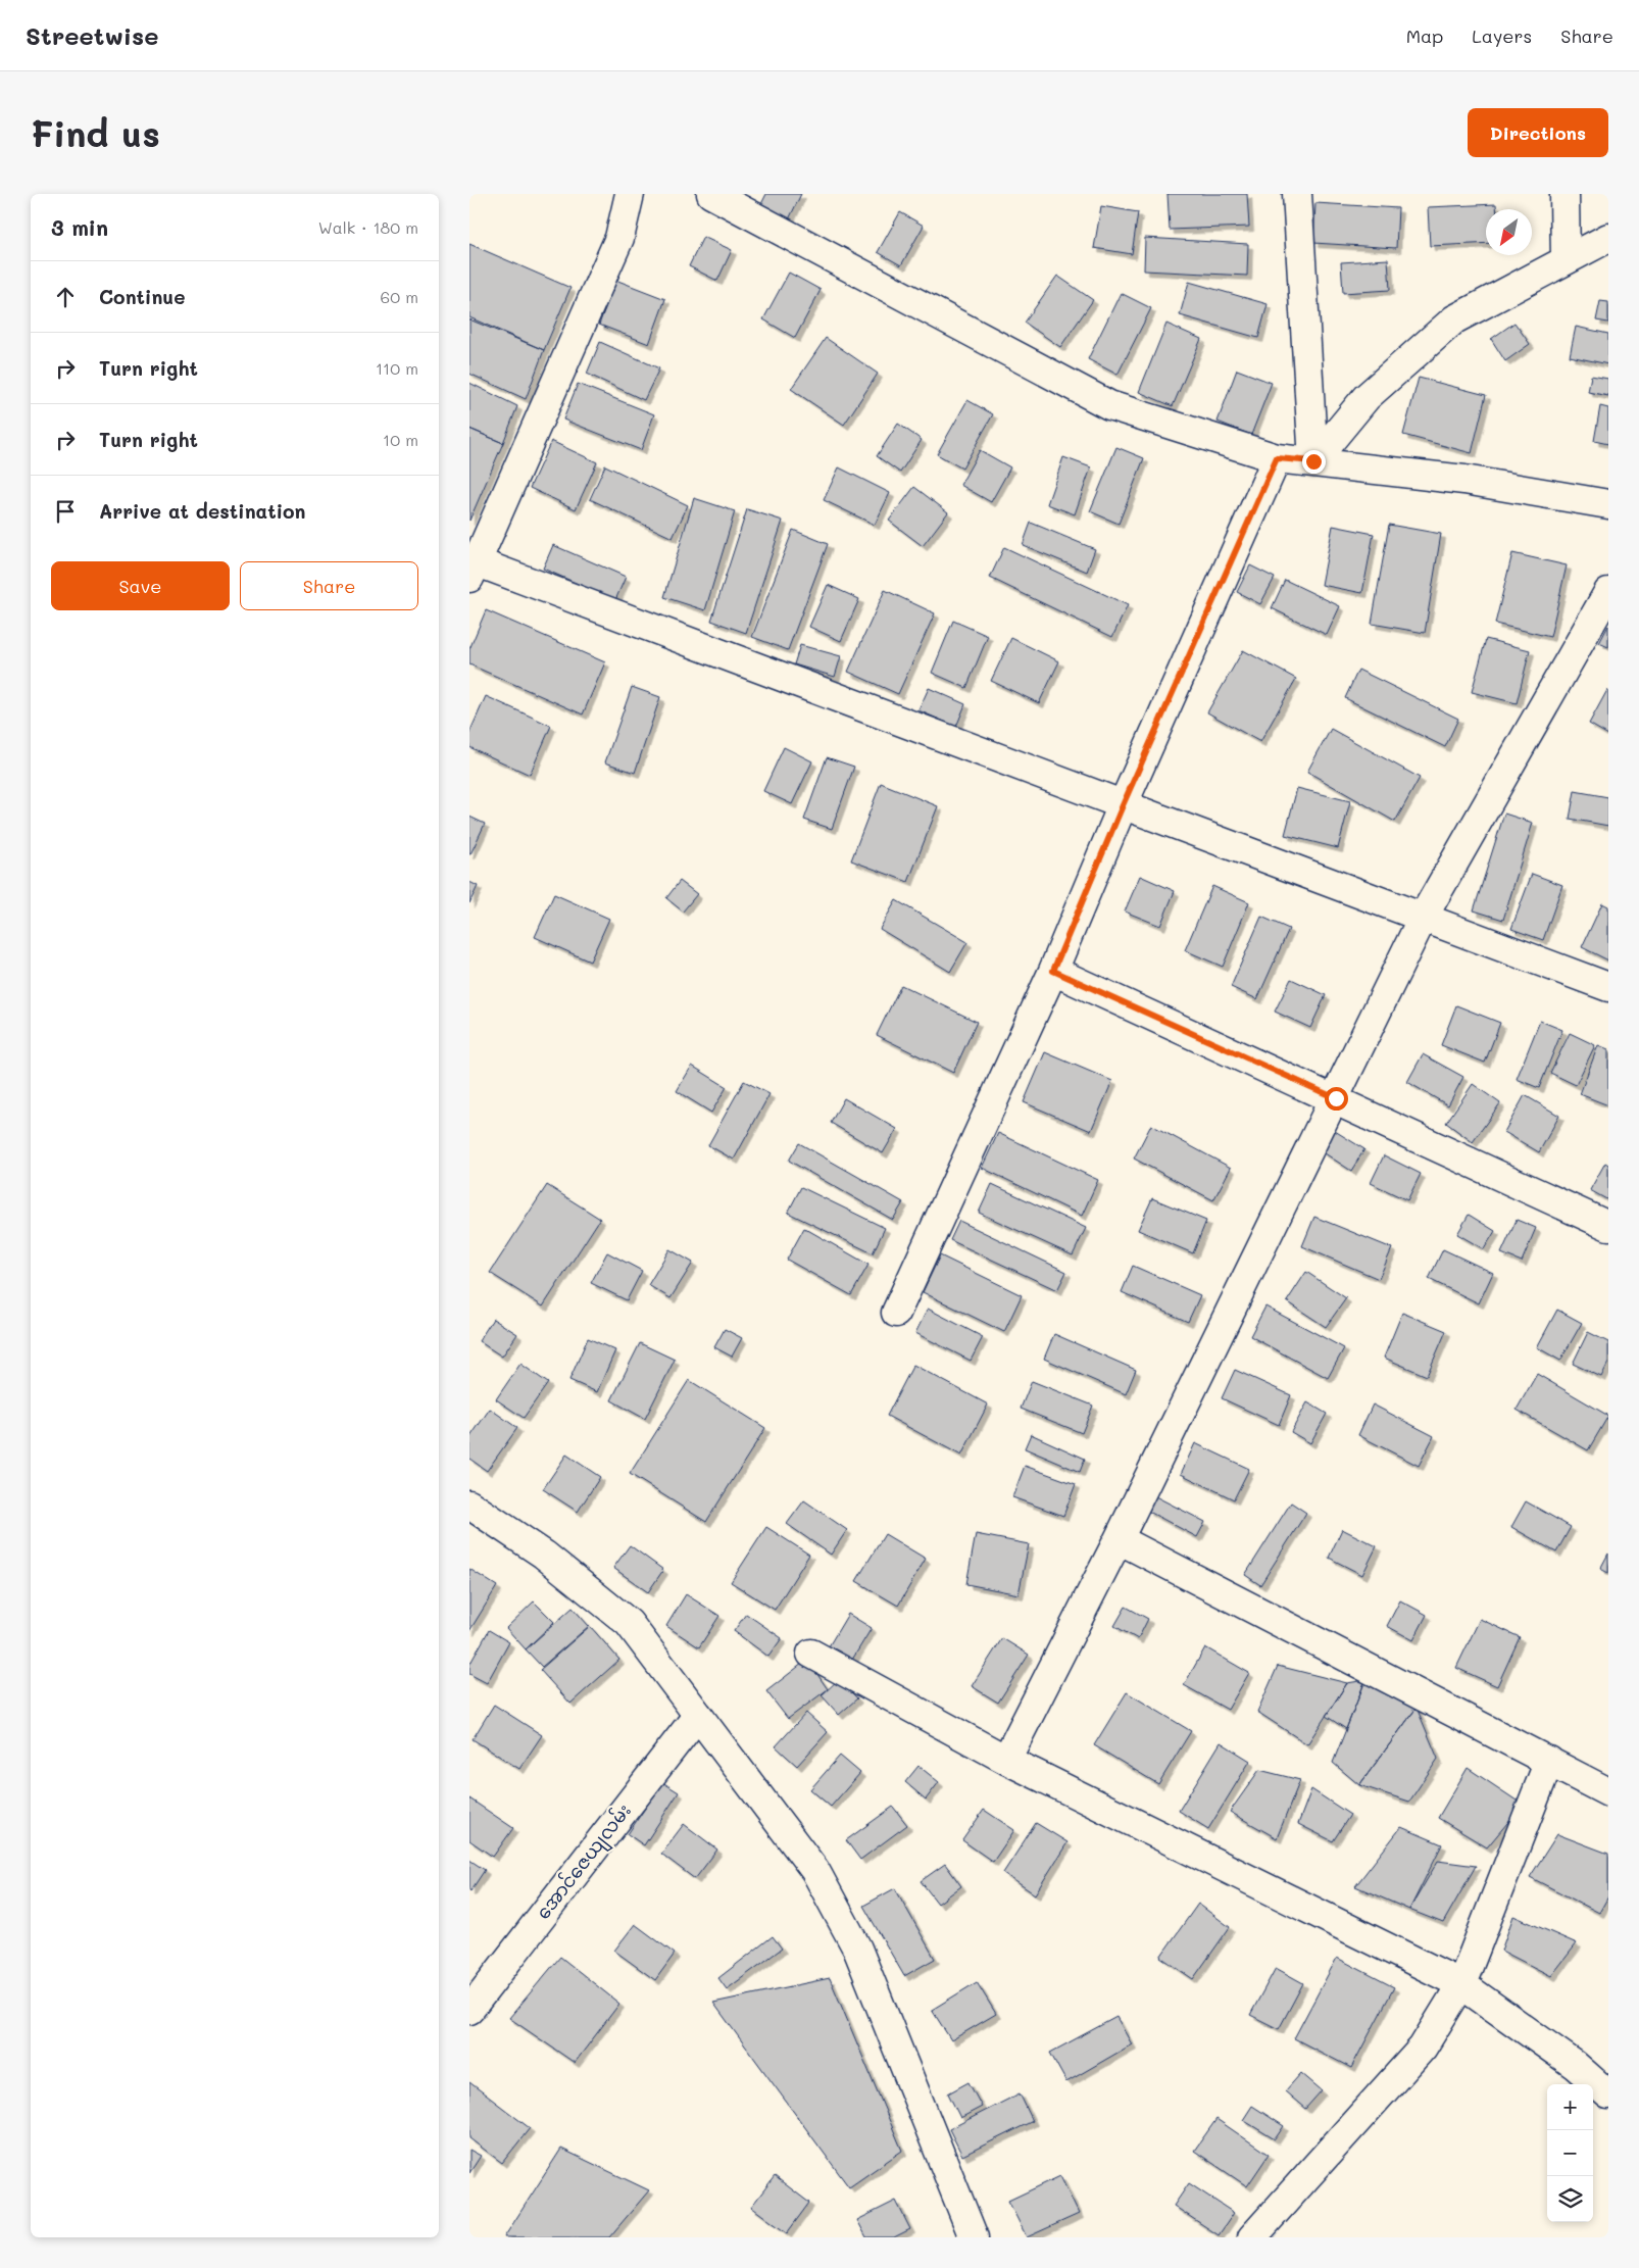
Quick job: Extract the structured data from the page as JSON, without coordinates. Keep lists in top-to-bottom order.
{
  "streets": {
    "street": ["အောင်ဇေယျလမ်း"]
  },
  "north": "bottom left",
  "page": {
    "header": "Streetwise",
    "nav": ["Map", "Layers", "Share"],
    "buttons": [
      "Directions",
      ["Save", "Share"]
    ],
    "title": "Find us",
    "heading": ["3 min", "Walk · 180 m"],
    "list": [
      ["Continue", "60 m"],
      ["Turn right", "110 m"],
      ["Turn right", "10 m"],
      "Arrive at destination"
    ],
    "map_buttons": ["+", "−"]
  }
}
